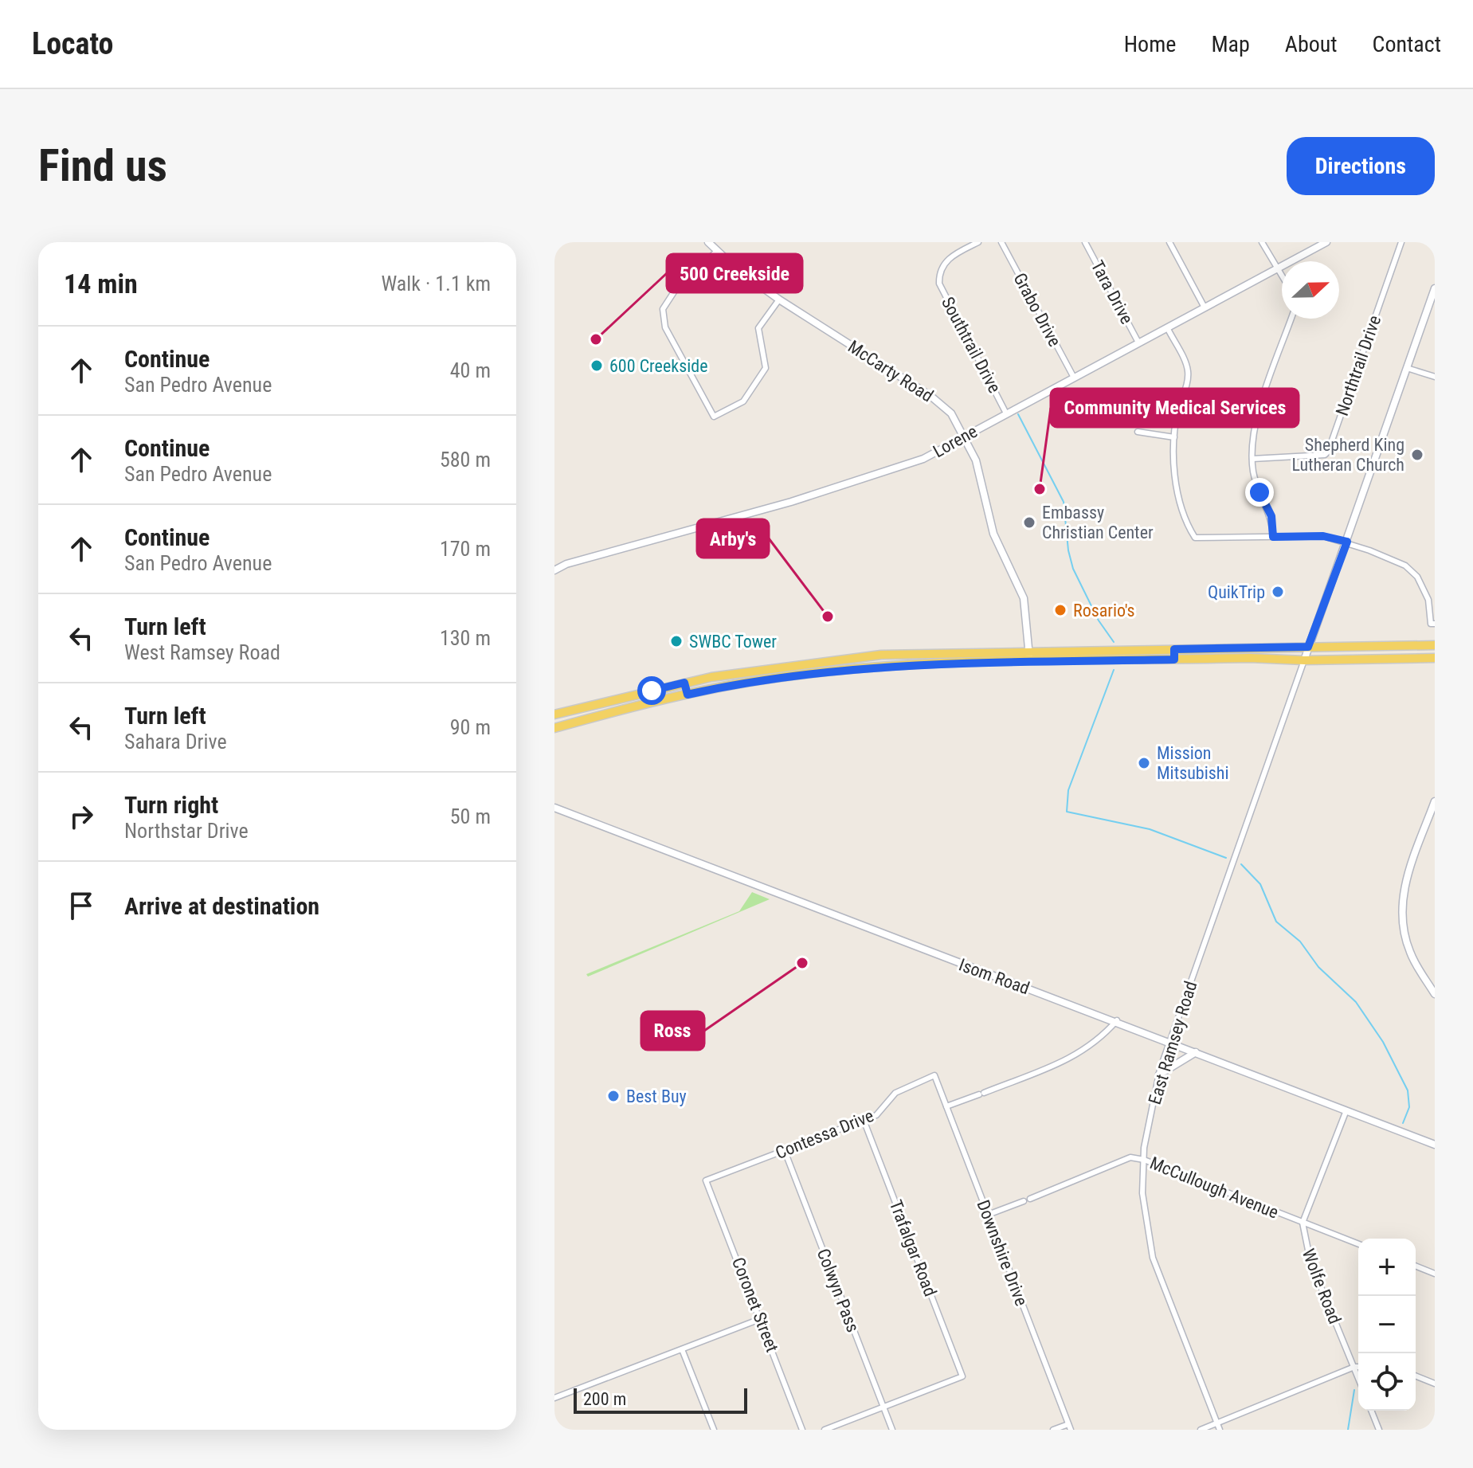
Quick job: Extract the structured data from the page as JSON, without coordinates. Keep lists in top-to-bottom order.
{
  "streets": {
    "street": [
      "Tara Drive",
      "Grabo Drive",
      "Southtrail Drive",
      "Northtrail Drive",
      "McCarty Road",
      "Lorene",
      "Isom Road",
      "East Ramsey Road",
      "Contessa Drive",
      "McCullough Avenue",
      "Trafalgar Road",
      "Downshire Drive",
      "Wolfe Road",
      "Colwyn Pass",
      "Coronet Street"
    ]
  },
  "crossings": [
    ["Tara Drive", "Lorene"],
    ["Grabo Drive", "Lorene"],
    ["Southtrail Drive", "Lorene"],
    ["McCarty Road", "Lorene"],
    ["Isom Road", "East Ramsey Road"],
    ["East Ramsey Road", "McCullough Avenue"],
    ["Contessa Drive", "Trafalgar Road"],
    ["Contessa Drive", "Downshire Drive"],
    ["Contessa Drive", "Colwyn Pass"],
    ["Contessa Drive", "Coronet Street"],
    ["McCullough Avenue", "Wolfe Road"],
    ["Trafalgar Road", "Colwyn Pass"]
  ],
  "places": [
    "500 Creekside",
    "600 Creekside",
    "Shepherd King Lutheran Church",
    "Community Medical Services",
    "Embassy Christian Center",
    "QuikTrip",
    "Rosario's",
    "Arby's",
    "SWBC Tower",
    "Mission Mitsubishi",
    "Ross",
    "Best Buy"
  ],
  "scale_bar": "200 m",
  "north": "right",
  "page": {
    "header": "Locato",
    "nav": [
      "Home",
      "Map",
      "About",
      "Contact"
    ],
    "buttons": "Directions",
    "title": "Find us",
    "heading": ["14 min", "Walk · 1.1 km"],
    "list": [
      ["Continue", "San Pedro Avenue", "40 m"],
      ["Continue", "San Pedro Avenue", "580 m"],
      ["Continue", "San Pedro Avenue", "170 m"],
      ["Turn left", "West Ramsey Road", "130 m"],
      ["Turn left", "Sahara Drive", "90 m"],
      ["Turn right", "Northstar Drive", "50 m"],
      "Arrive at destination"
    ],
    "map_buttons": ["+", "−"],
    "scale": "200 m"
  }
}
